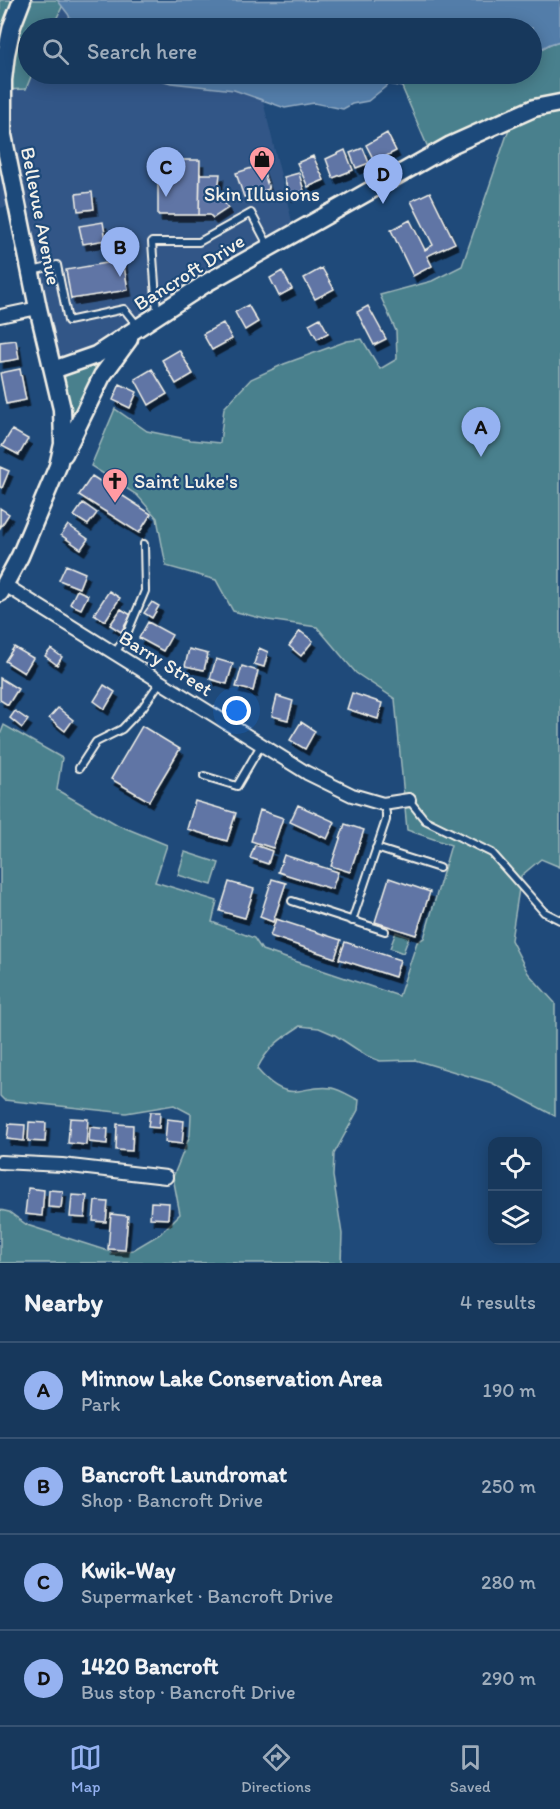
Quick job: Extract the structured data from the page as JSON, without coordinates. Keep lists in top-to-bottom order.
{
  "streets": {
    "main road": ["Bellevue Avenue", "Bancroft Drive"],
    "street": ["Barry Street"]
  },
  "crossings": [
    ["Bellevue Avenue", "Bancroft Drive"]
  ],
  "places": {
    "shop": ["Skin Illusions"],
    "church": ["Saint Luke's"]
  },
  "page": {
    "search": "Search here",
    "pins": [
      "C",
      "D",
      "B",
      "A"
    ],
    "heading": ["Nearby", "4 results"],
    "list": [
      {
        "mark": "A",
        "name": "Minnow Lake Conservation Area",
        "note": "Park",
        "value": "190 m"
      },
      {
        "mark": "B",
        "name": "Bancroft Laundromat",
        "note": "Shop · Bancroft Drive",
        "value": "250 m"
      },
      {
        "mark": "C",
        "name": "Kwik-Way",
        "note": "Supermarket · Bancroft Drive",
        "value": "280 m"
      },
      {
        "mark": "D",
        "name": "1420 Bancroft",
        "note": "Bus stop · Bancroft Drive",
        "value": "290 m"
      }
    ],
    "nav": ["Map", "Directions", "Saved"]
  }
}
